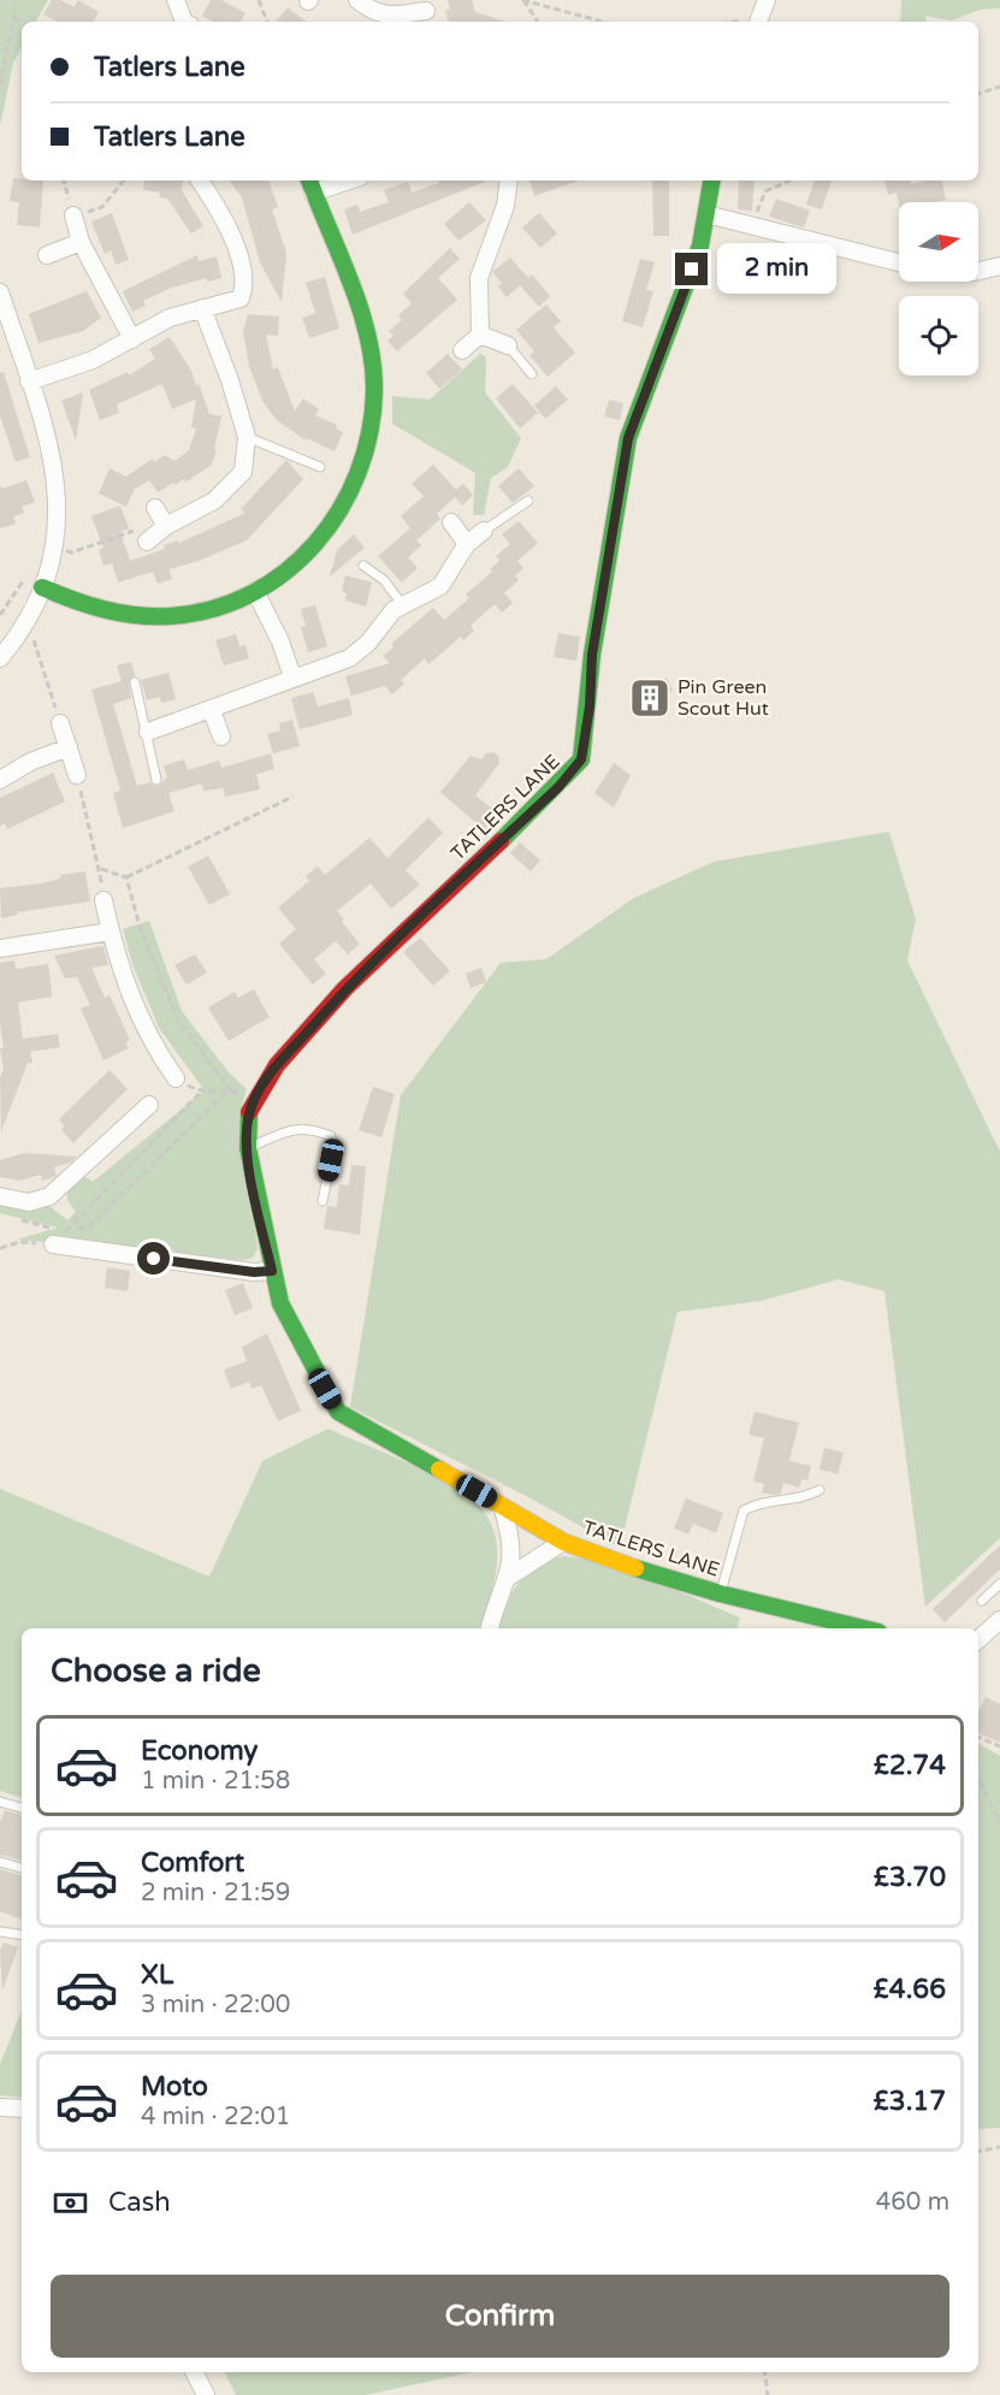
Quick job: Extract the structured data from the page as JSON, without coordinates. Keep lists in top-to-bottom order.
{
  "streets": {
    "street": ["TATLERS LANE"]
  },
  "places": {
    "building": ["Pin Green Scout Hut"]
  },
  "north": "right",
  "page": {
    "banner": ["Tatlers Lane", "Tatlers Lane"],
    "bubble": "2 min",
    "heading": "Choose a ride",
    "list": [
      {
        "name": "Economy",
        "note": "1 min · 21:58",
        "value": "£2.74"
      },
      {
        "name": "Comfort",
        "note": "2 min · 21:59",
        "value": "£3.70"
      },
      {
        "name": "XL",
        "note": "3 min · 22:00",
        "value": "£4.66"
      },
      {
        "name": "Moto",
        "note": "4 min · 22:01",
        "value": "£3.17"
      }
    ],
    "pay": ["Cash", "460 m"],
    "buttons": "Confirm"
  }
}
